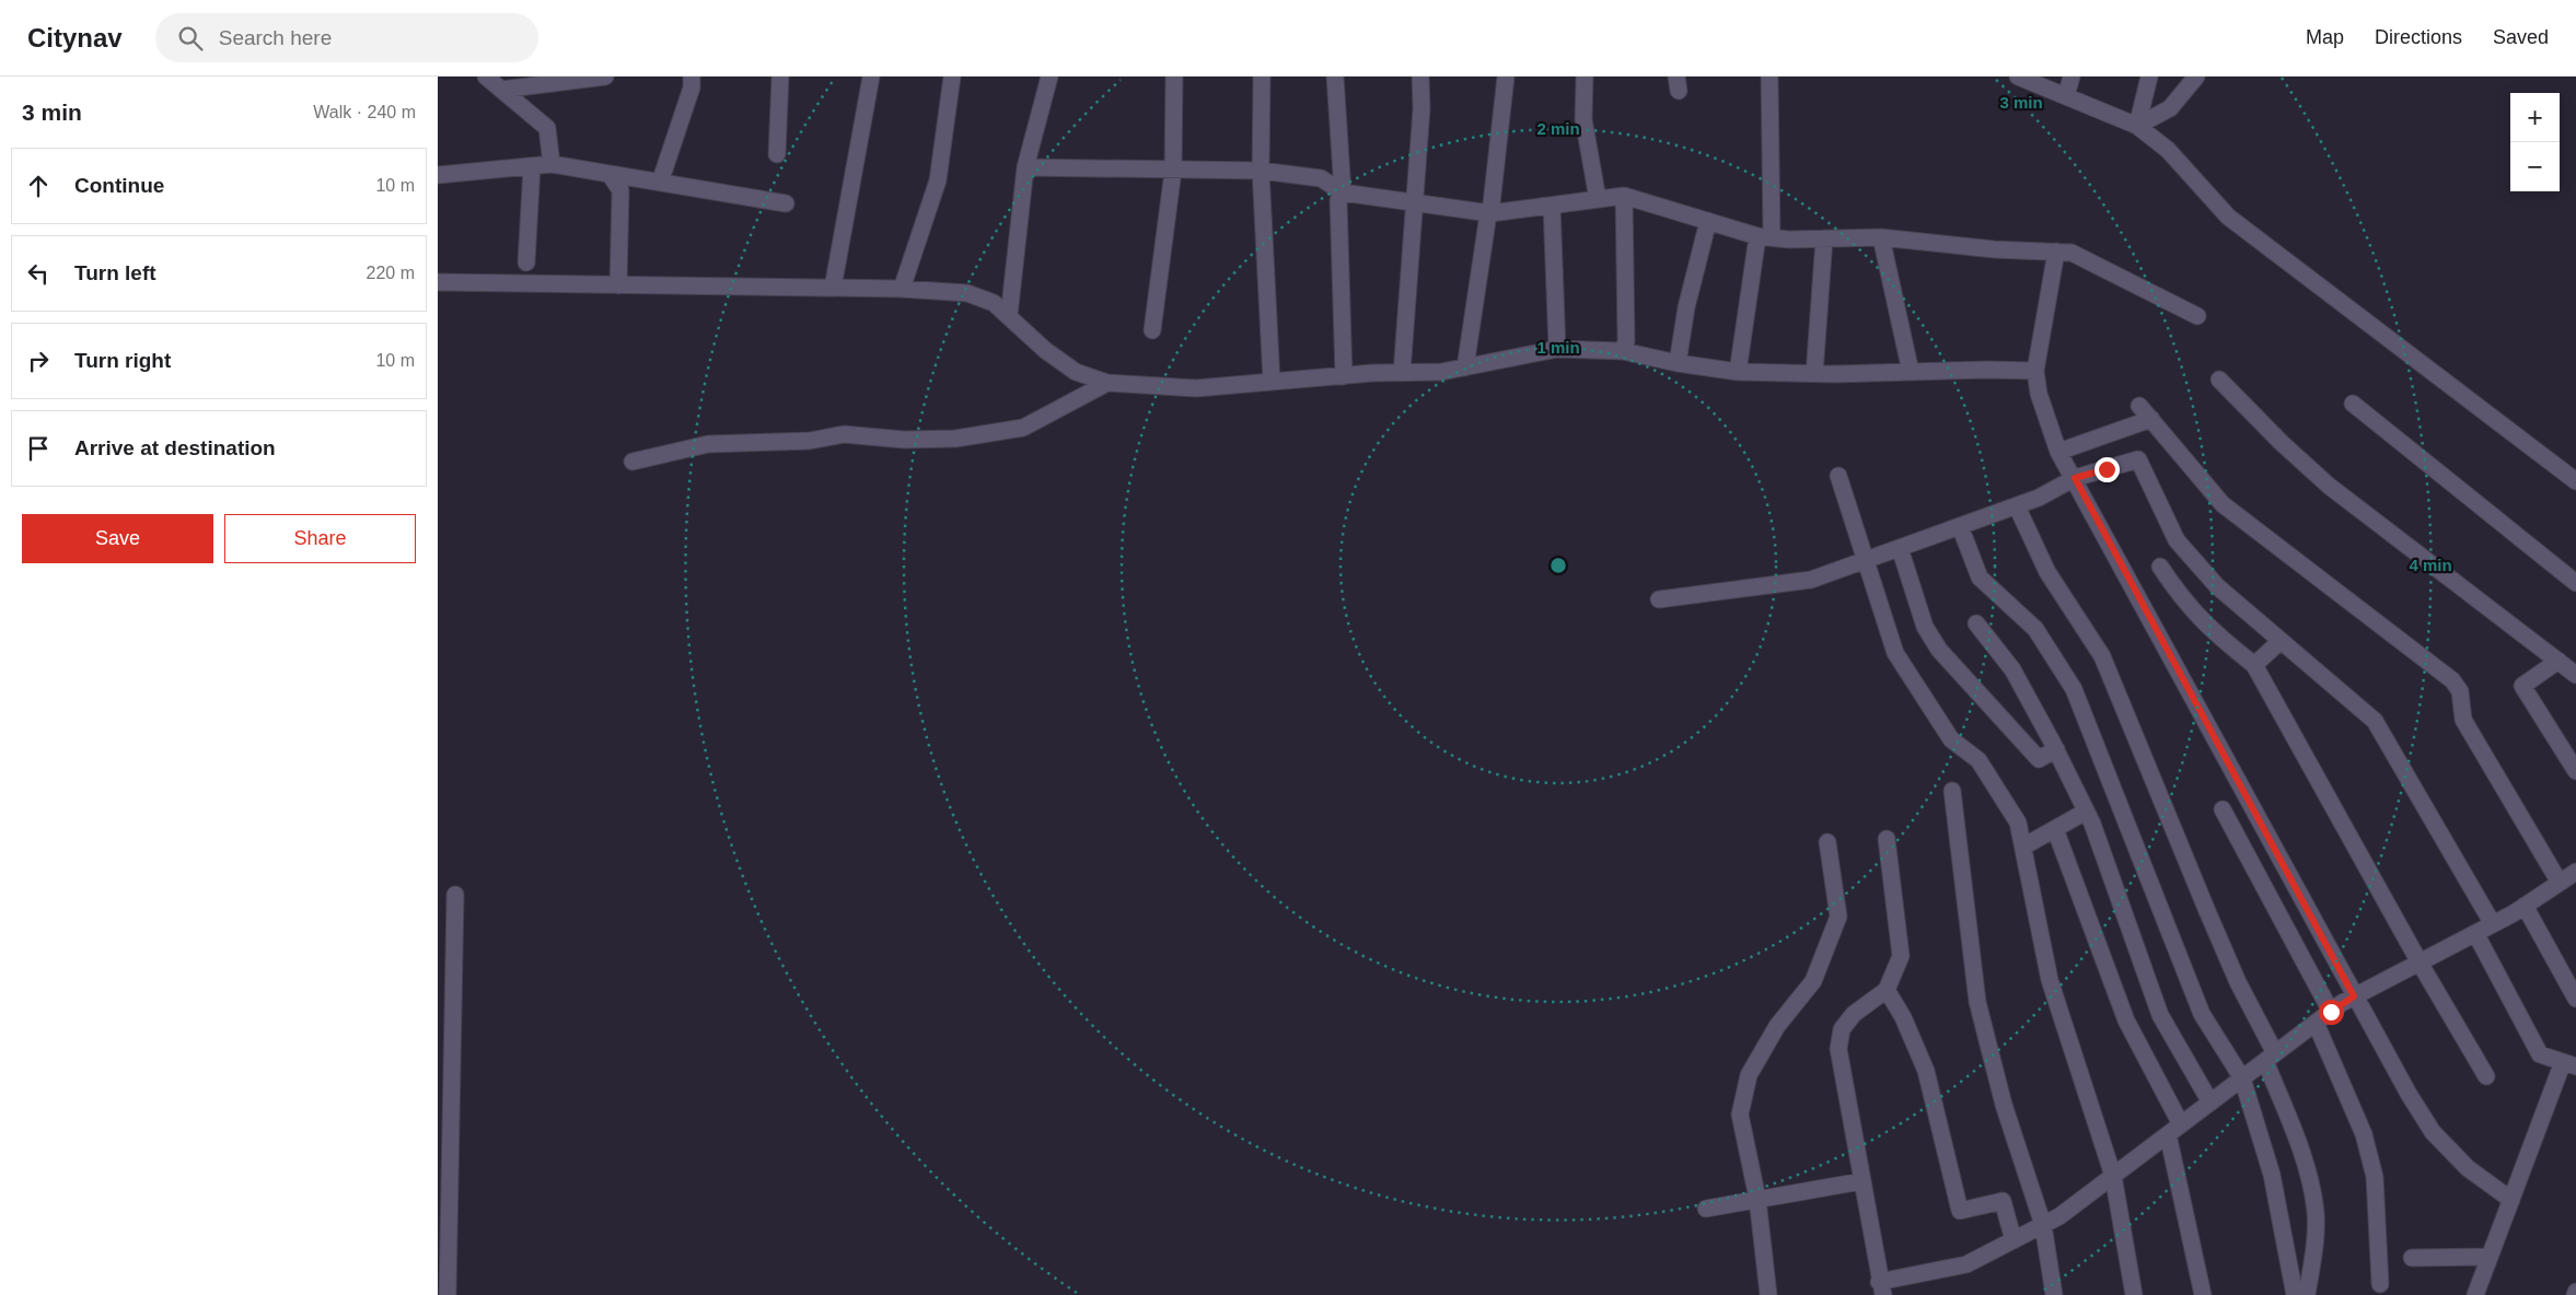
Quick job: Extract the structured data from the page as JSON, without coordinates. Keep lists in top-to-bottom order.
{
  "page": {
    "header": "Citynav",
    "search": "Search here",
    "nav": ["Map", "Directions", "Saved"],
    "heading": ["3 min", "Walk · 240 m"],
    "map_buttons": ["+", "−"],
    "list": [
      ["Continue", "10 m"],
      ["Turn left", "220 m"],
      ["Turn right", "10 m"],
      "Arrive at destination"
    ],
    "buttons": ["Save", "Share"]
  },
  "rings": [
    "3 min",
    "2 min",
    "1 min",
    "4 min"
  ]
}
